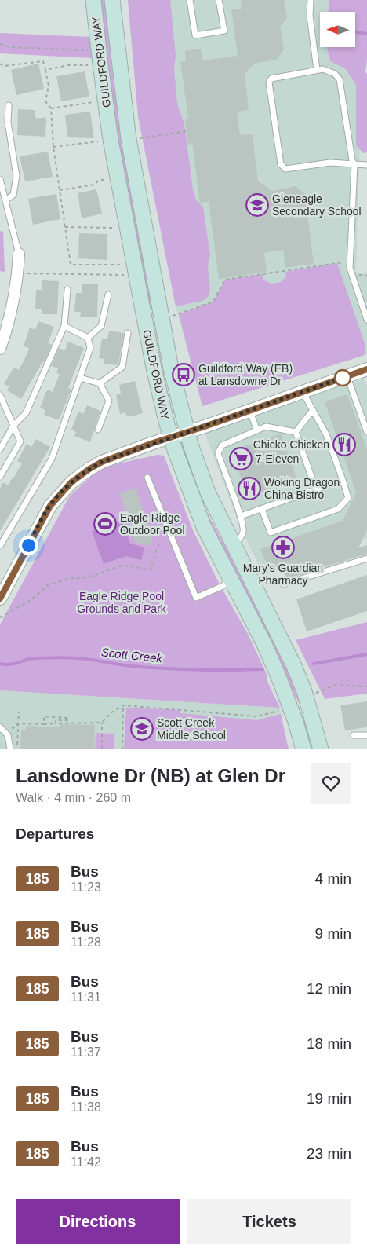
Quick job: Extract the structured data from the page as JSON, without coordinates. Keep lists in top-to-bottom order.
{
  "streets": {
    "main road": ["GUILDFORD WAY"]
  },
  "water": ["Scott Creek"],
  "parks": ["Eagle Ridge Pool Grounds and Park"],
  "places": {
    "school or university": ["Gleneagle Secondary School", "Scott Creek Middle School"],
    "bus stop": ["Guildford Way (EB) at Lansdowne Dr"],
    "restaurant": ["Chicko Chicken", "Woking Dragon China Bistro"],
    "supermarket": ["7-Eleven"],
    "sports": ["Eagle Ridge Outdoor Pool"],
    "pharmacy": ["Mary's Guardian Pharmacy"]
  },
  "lines": ["bus line 185"],
  "north": "left",
  "page": {
    "heading": [
      ["Lansdowne Dr (NB) at Glen Dr", "Walk · 4 min · 260 m"],
      "Departures"
    ],
    "list": [
      {
        "mark": "185",
        "name": "Bus",
        "note": "11:23",
        "value": "4 min"
      },
      {
        "mark": "185",
        "name": "Bus",
        "note": "11:28",
        "value": "9 min"
      },
      {
        "mark": "185",
        "name": "Bus",
        "note": "11:31",
        "value": "12 min"
      },
      {
        "mark": "185",
        "name": "Bus",
        "note": "11:37",
        "value": "18 min"
      },
      {
        "mark": "185",
        "name": "Bus",
        "note": "11:38",
        "value": "19 min"
      },
      {
        "mark": "185",
        "name": "Bus",
        "note": "11:42",
        "value": "23 min"
      }
    ],
    "buttons": ["Directions", "Tickets"]
  }
}
